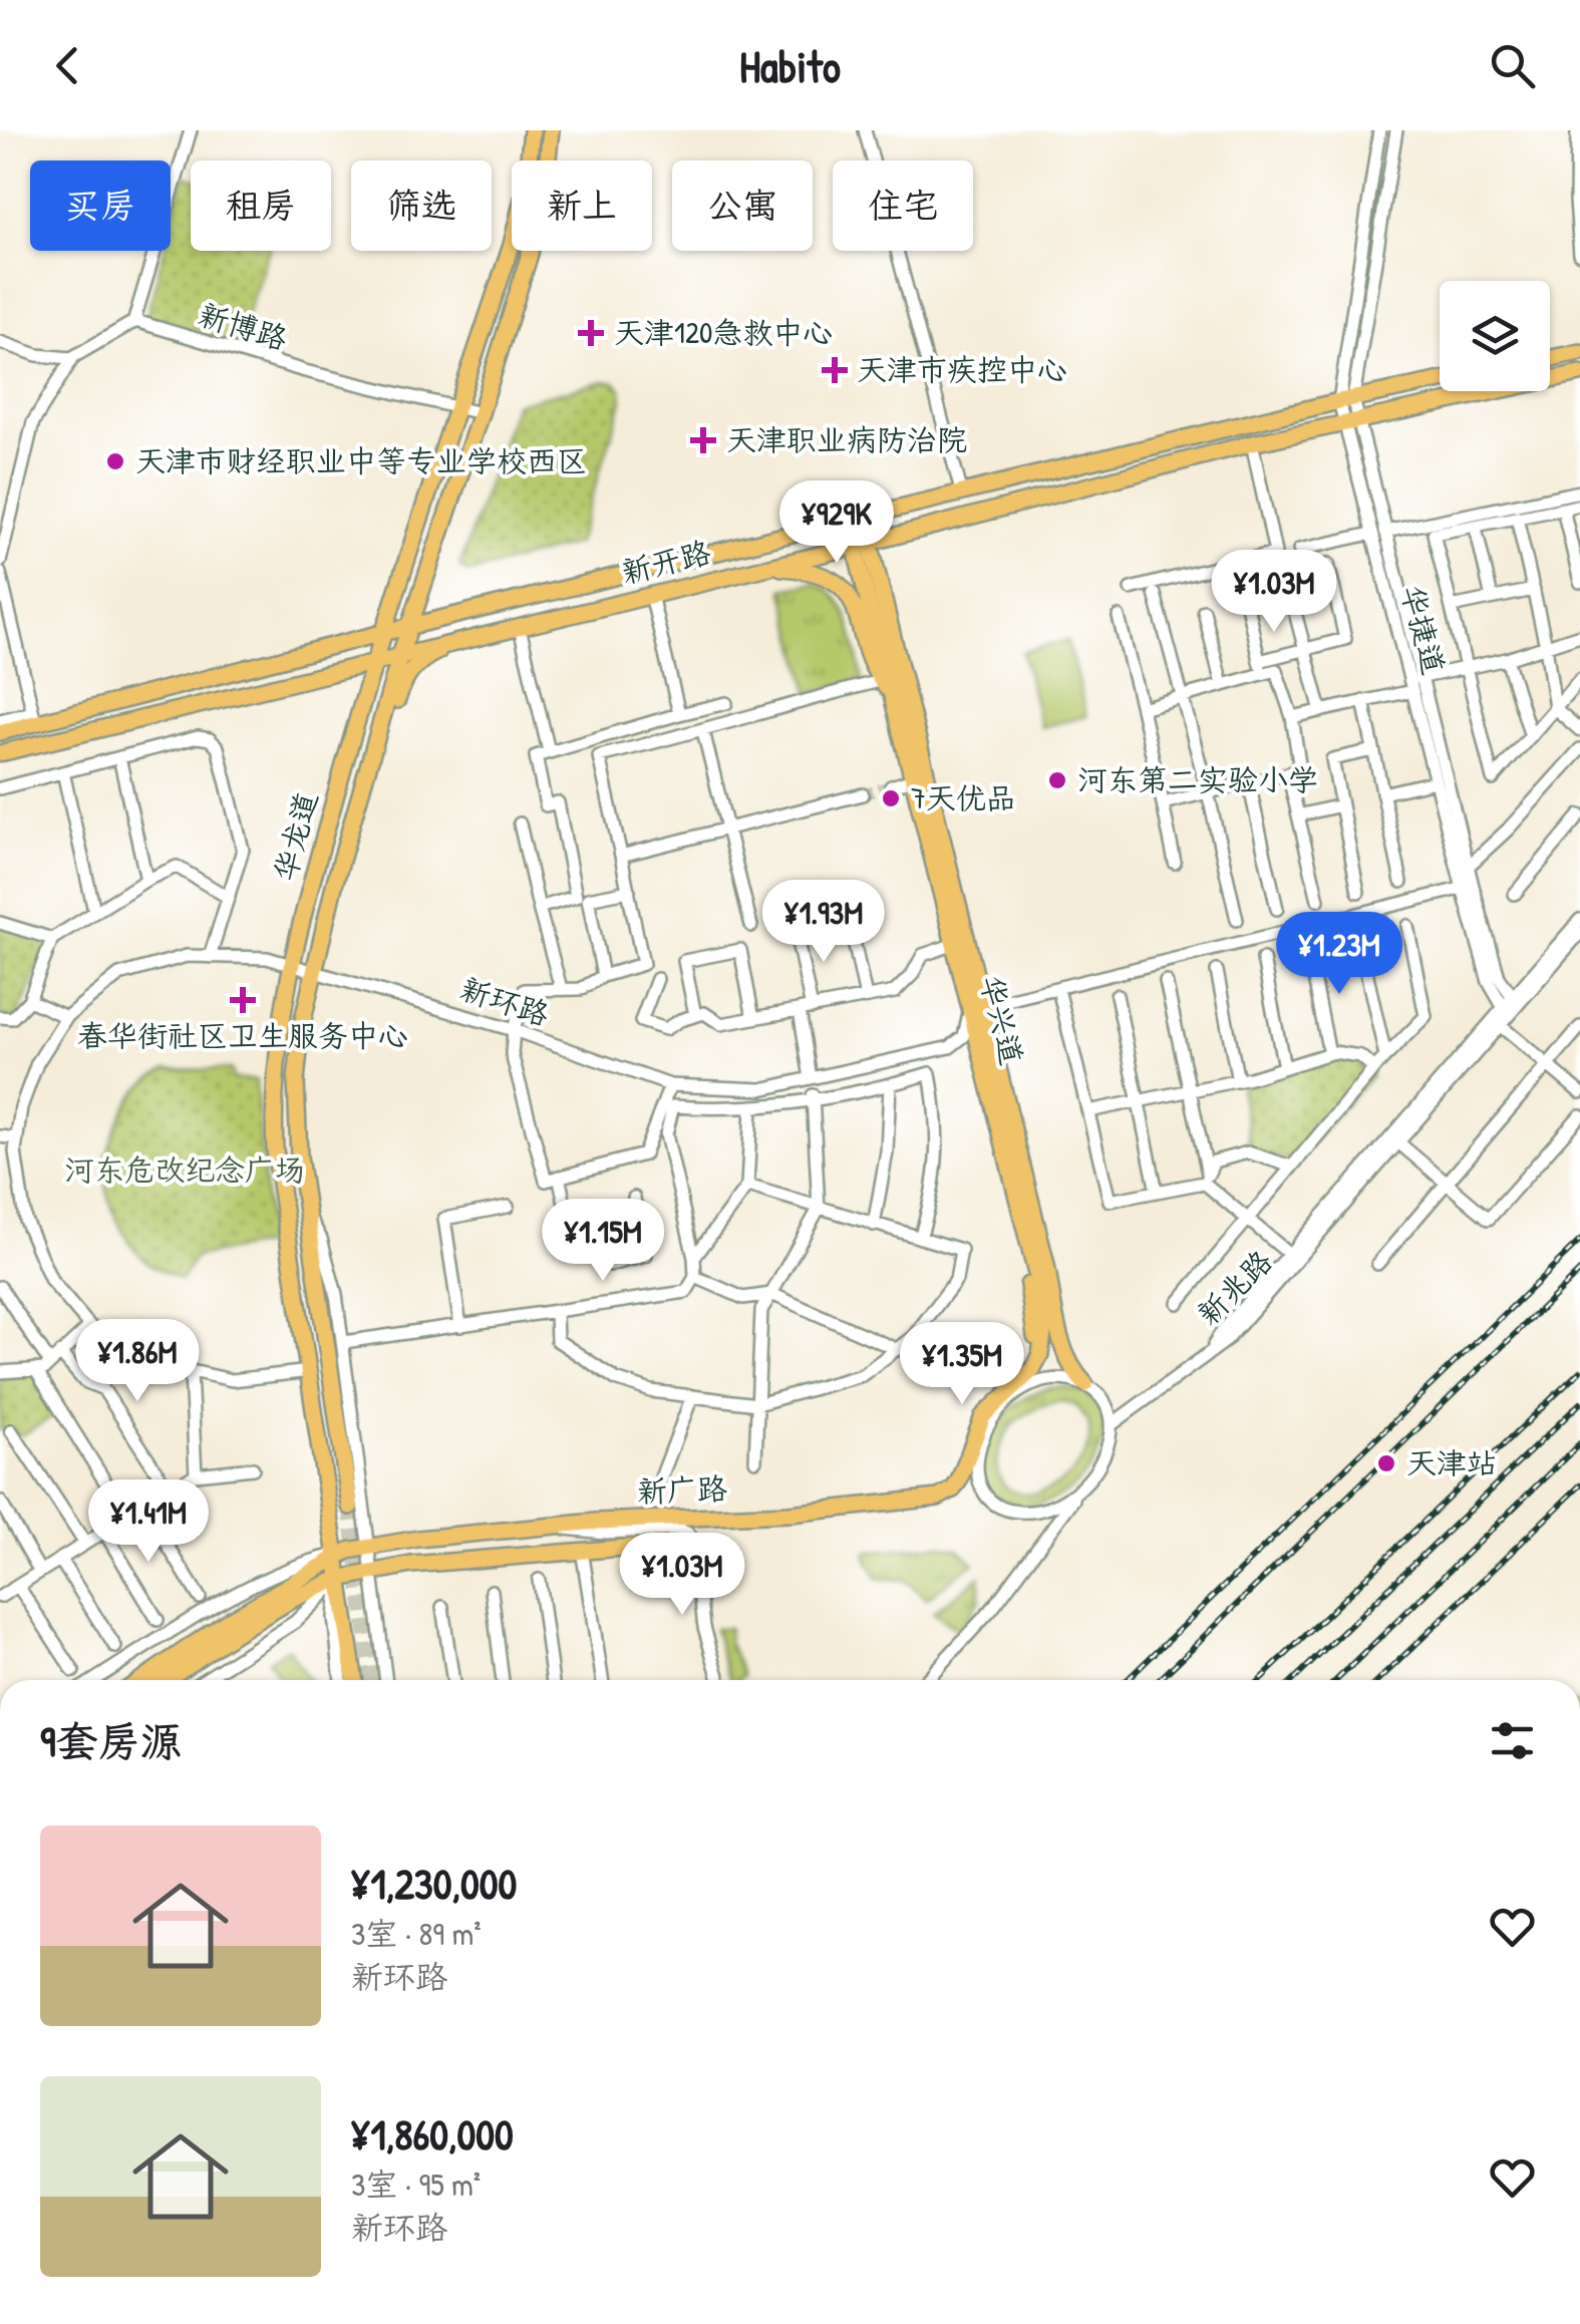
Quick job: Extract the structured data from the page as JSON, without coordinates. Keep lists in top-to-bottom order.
{
  "streets": {
    "main road": [
      "新开路",
      "华龙道",
      "华兴道",
      "新广路"
    ],
    "street": [
      "新博路",
      "华捷道",
      "新环路",
      "新兆路"
    ]
  },
  "crossings": [
    ["新博路", "华龙道"],
    ["新开路", "华捷道"],
    ["新开路", "华龙道"],
    ["新开路", "华兴道"],
    ["华捷道", "新兆路"],
    ["华龙道", "新环路"],
    ["华龙道", "新广路"],
    ["新环路", "华兴道"],
    ["华兴道", "新广路"]
  ],
  "parks": ["河东危改纪念广场"],
  "places": {
    "health": [
      "天津120急救中心",
      "天津市疾控中心",
      "天津职业病防治院",
      "春华街社区卫生服务中心"
    ],
    "other": [
      "天津市财经职业中等专业学校西区",
      "河东第二实验小学",
      "7天优品",
      "天津站"
    ]
  },
  "page": {
    "header": "Habito",
    "chip": [
      "买房",
      "租房",
      "筛选",
      "新上",
      "公寓",
      "住宅"
    ],
    "price": [
      "¥929K",
      "¥1.03M",
      "¥1.93M",
      "¥1.23M",
      "¥1.15M",
      "¥1.86M",
      "¥1.35M",
      "¥1.41M",
      "¥1.03M"
    ],
    "heading": "9套房源",
    "list": [
      {
        "name": "¥1,230,000",
        "note": "3室 · 89 m² · 新环路"
      },
      {
        "name": "¥1,860,000",
        "note": "3室 · 95 m² · 新环路"
      }
    ]
  }
}
